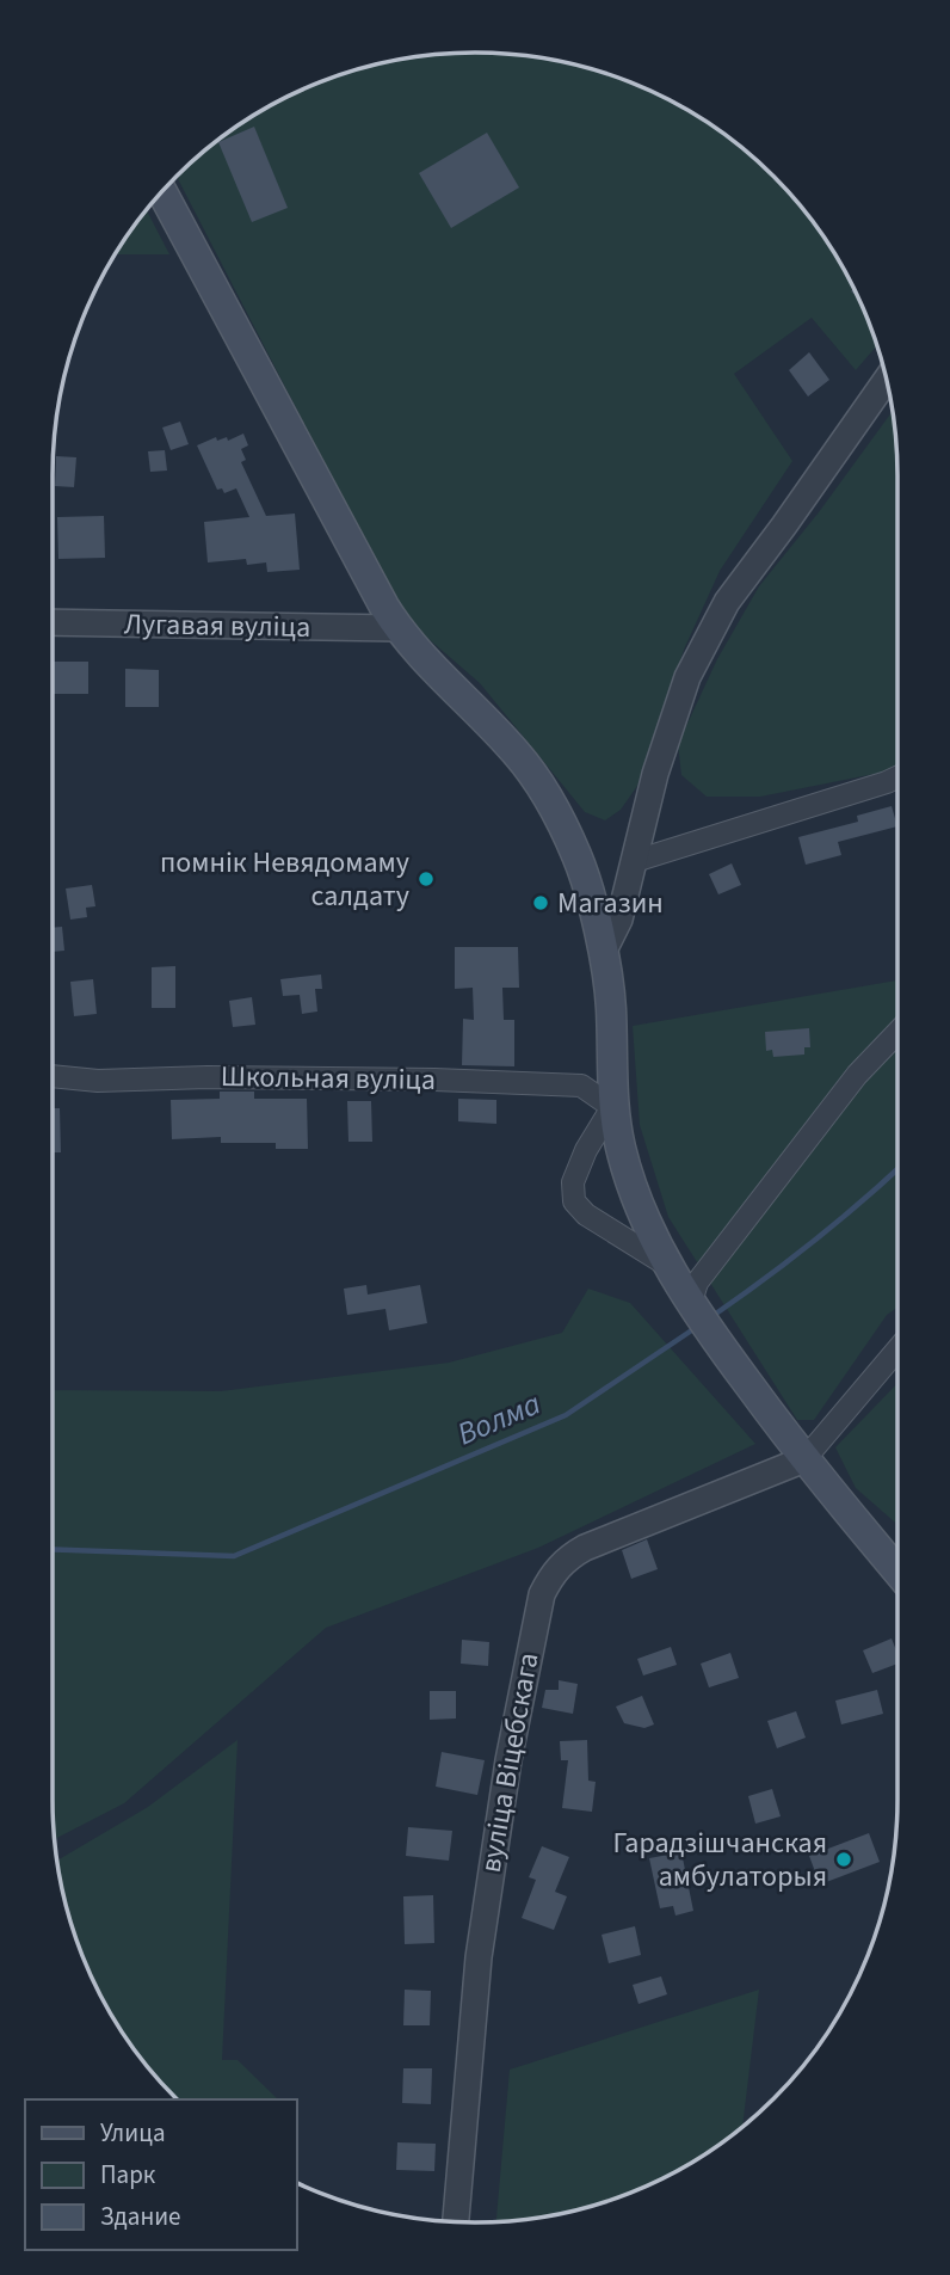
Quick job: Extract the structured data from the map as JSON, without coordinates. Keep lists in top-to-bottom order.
{
  "streets": {
    "street": ["Лугавая вуліца", "Школьная вуліца", "вуліца Віцебскага"]
  },
  "water": ["Волма"],
  "places": ["помнік Невядомаму салдату", "Магазин", "Гарадзішчанская амбулаторыя"],
  "legend": ["Улица", "Парк", "Здание"]
}
